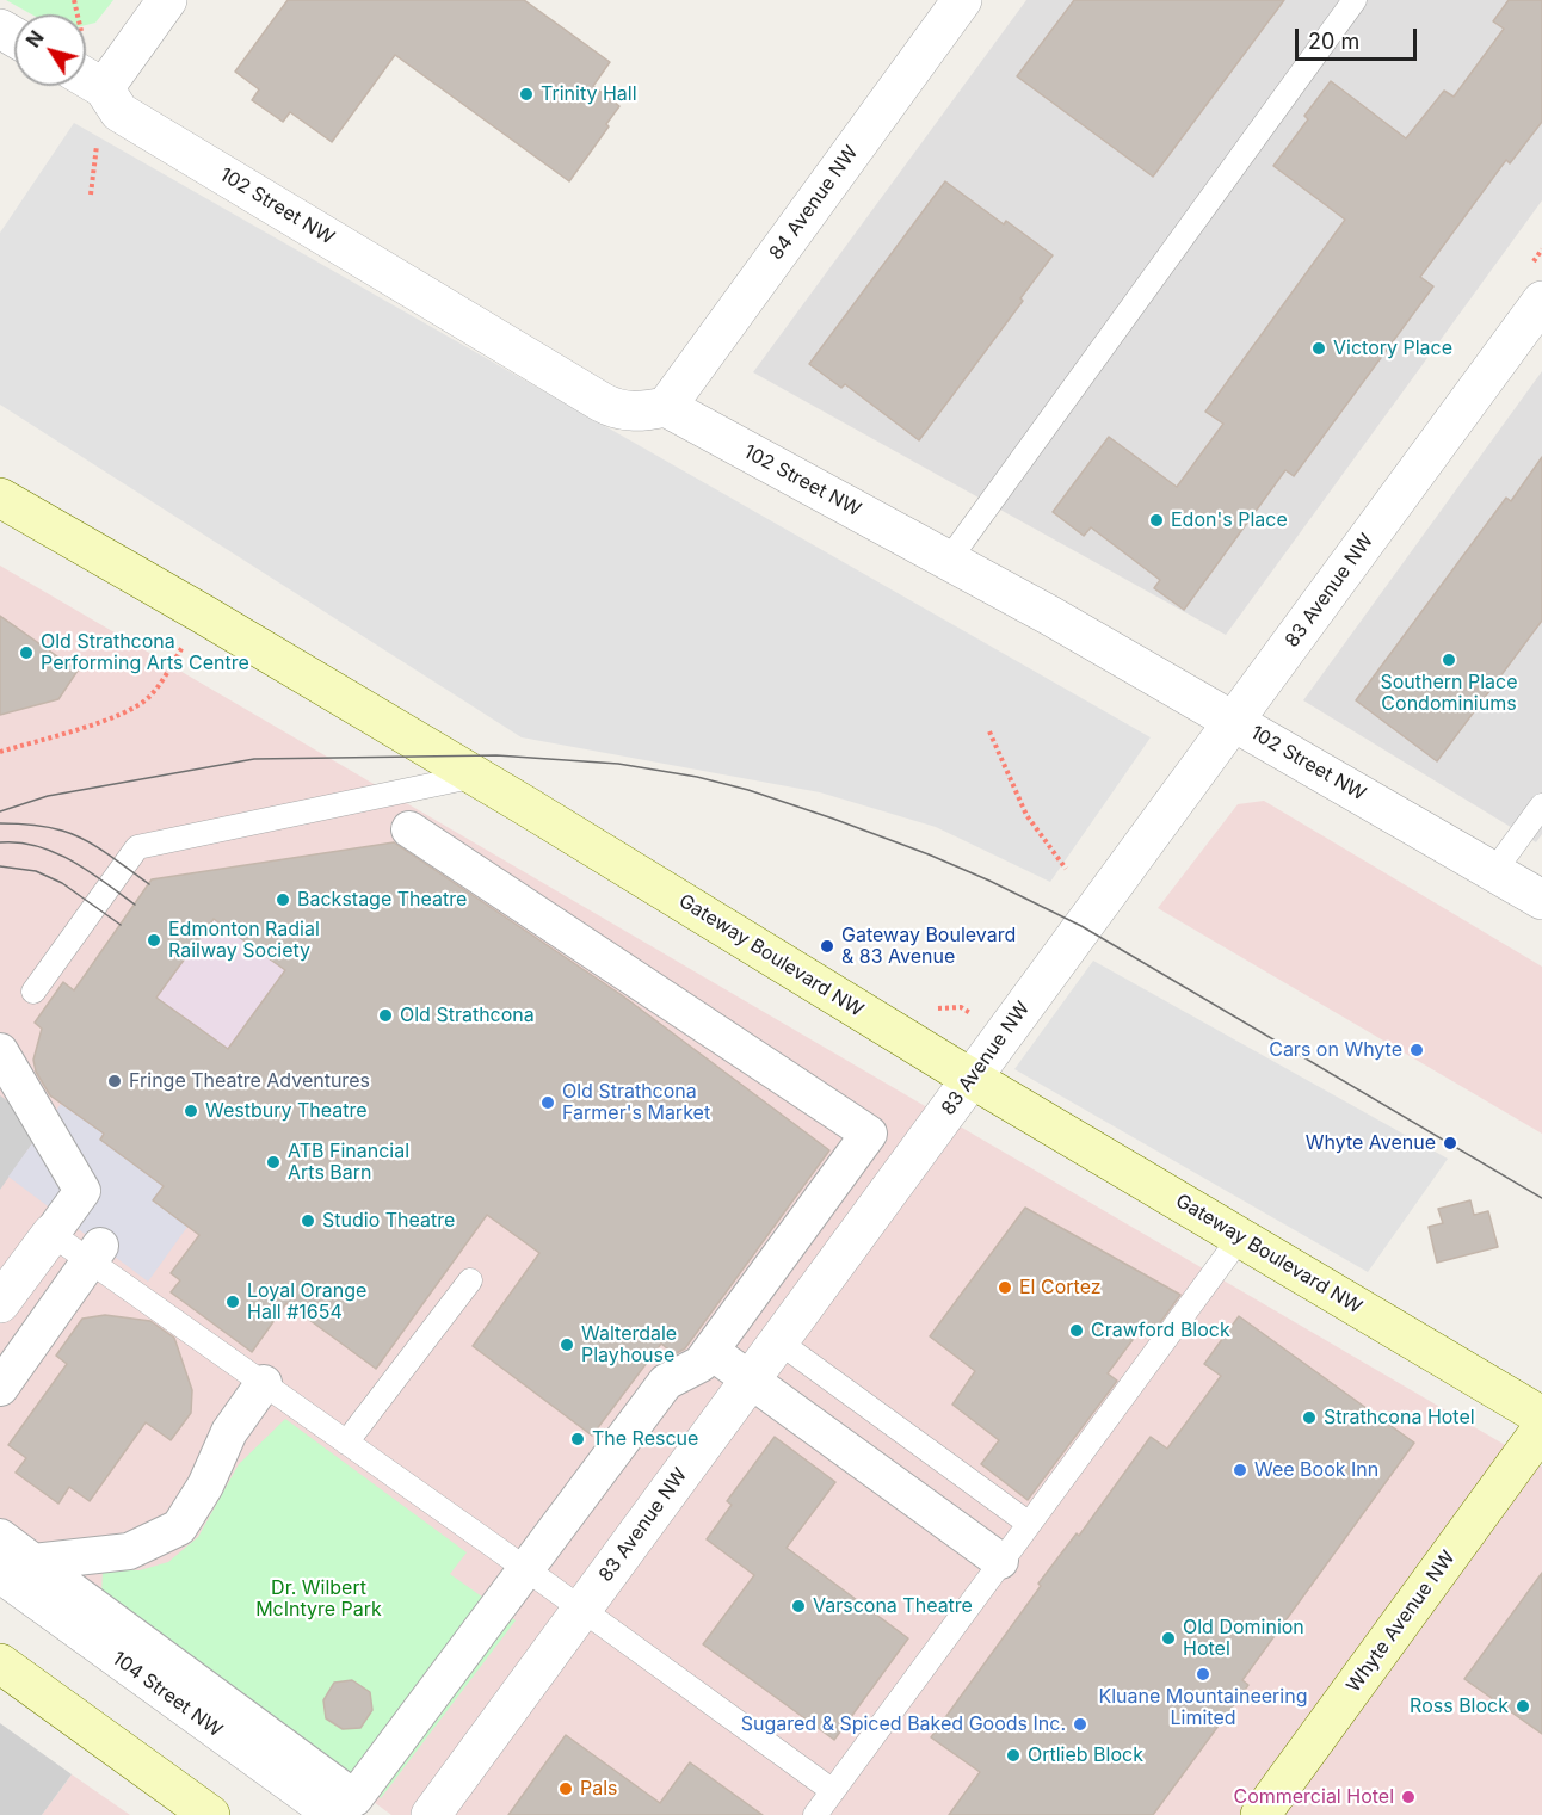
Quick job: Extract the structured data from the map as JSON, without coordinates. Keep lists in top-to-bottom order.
{
  "streets": {
    "main road": ["Gateway Boulevard NW", "Whyte Avenue NW"],
    "street": [
      "84 Avenue NW",
      "102 Street NW",
      "83 Avenue NW",
      "104 Street NW"
    ]
  },
  "crossings": [
    ["84 Avenue NW", "102 Street NW"],
    ["102 Street NW", "83 Avenue NW"],
    ["83 Avenue NW", "Gateway Boulevard NW"]
  ],
  "parks": ["Dr. Wilbert McIntyre Park"],
  "places": [
    "Trinity Hall",
    "Victory Place",
    "Edon's Place",
    "Old Strathcona Performing Arts Centre",
    "Southern Place Condominiums",
    "Backstage Theatre",
    "Edmonton Radial Railway Society",
    "Gateway Boulevard & 83 Avenue",
    "Old Strathcona",
    "Cars on Whyte",
    "Fringe Theatre Adventures",
    "Old Strathcona Farmer's Market",
    "Westbury Theatre",
    "Whyte Avenue",
    "ATB Financial Arts Barn",
    "Studio Theatre",
    "El Cortez",
    "Loyal Orange Hall #1654",
    "Crawford Block",
    "Walterdale Playhouse",
    "Strathcona Hotel",
    "The Rescue",
    "Wee Book Inn",
    "Varscona Theatre",
    "Old Dominion Hotel",
    "Kluane Mountaineering Limited",
    "Ross Block",
    "Sugared & Spiced Baked Goods Inc.",
    "Ortlieb Block",
    "Pals",
    "Commercial Hotel"
  ],
  "scale_bar": "20 m",
  "north": "top left"
}
